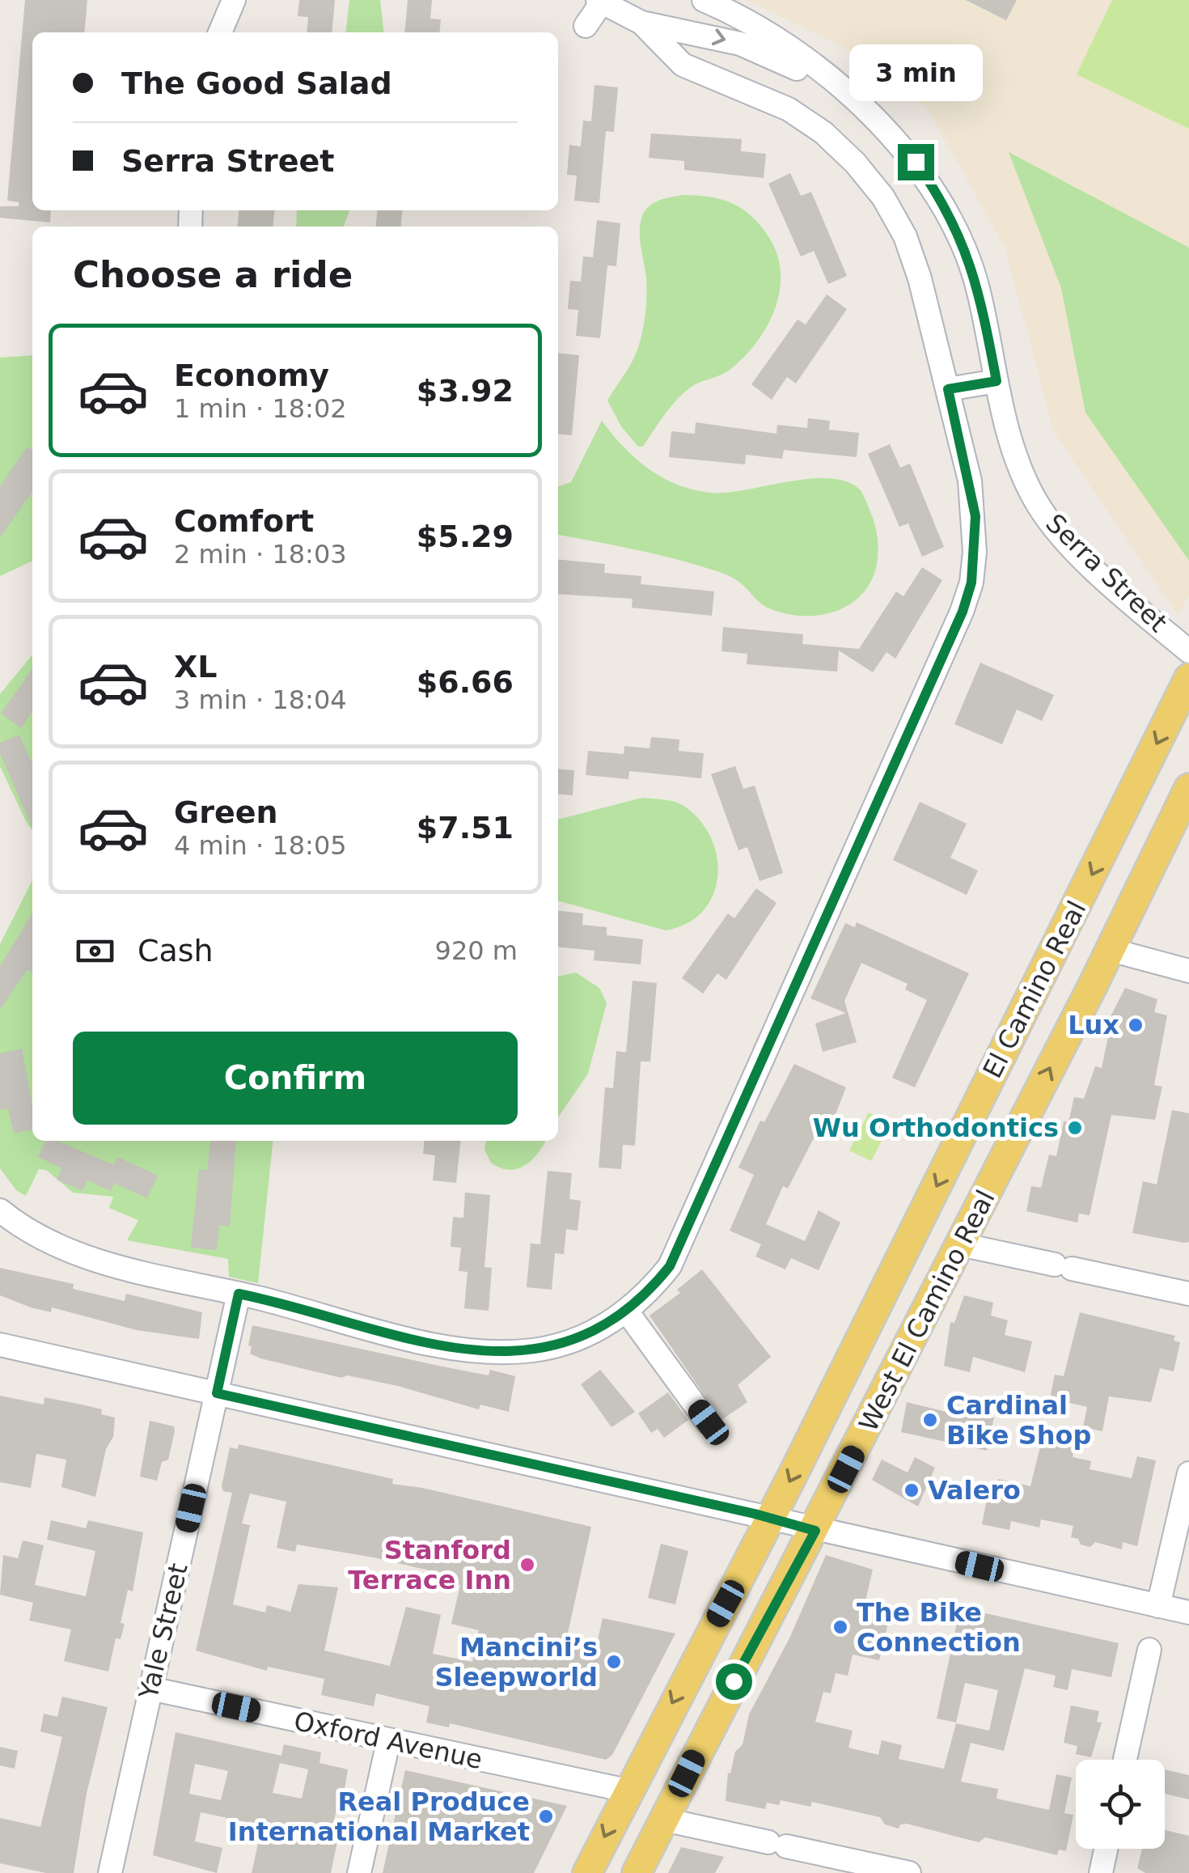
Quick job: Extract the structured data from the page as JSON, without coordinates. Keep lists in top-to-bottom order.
{
  "streets": {
    "main road": ["El Camino Real", "West El Camino Real"],
    "street": ["Serra Street", "Yale Street", "Oxford Avenue"]
  },
  "crossings": [
    ["El Camino Real", "West El Camino Real"],
    ["West El Camino Real", "Oxford Avenue"],
    ["Yale Street", "Oxford Avenue"]
  ],
  "one_way": ["El Camino Real"],
  "places": [
    "Lux",
    "Wu Orthodontics",
    "Cardinal Bike Shop",
    "Valero",
    "Stanford Terrace Inn",
    "The Bike Connection",
    "Mancini’s Sleepworld",
    "Real Produce International Market"
  ],
  "page": {
    "banner": ["The Good Salad", "Serra Street"],
    "bubble": "3 min",
    "heading": "Choose a ride",
    "list": [
      {
        "name": "Economy",
        "note": "1 min · 18:02",
        "value": "$3.92"
      },
      {
        "name": "Comfort",
        "note": "2 min · 18:03",
        "value": "$5.29"
      },
      {
        "name": "XL",
        "note": "3 min · 18:04",
        "value": "$6.66"
      },
      {
        "name": "Green",
        "note": "4 min · 18:05",
        "value": "$7.51"
      }
    ],
    "pay": ["Cash", "920 m"],
    "buttons": "Confirm"
  }
}
